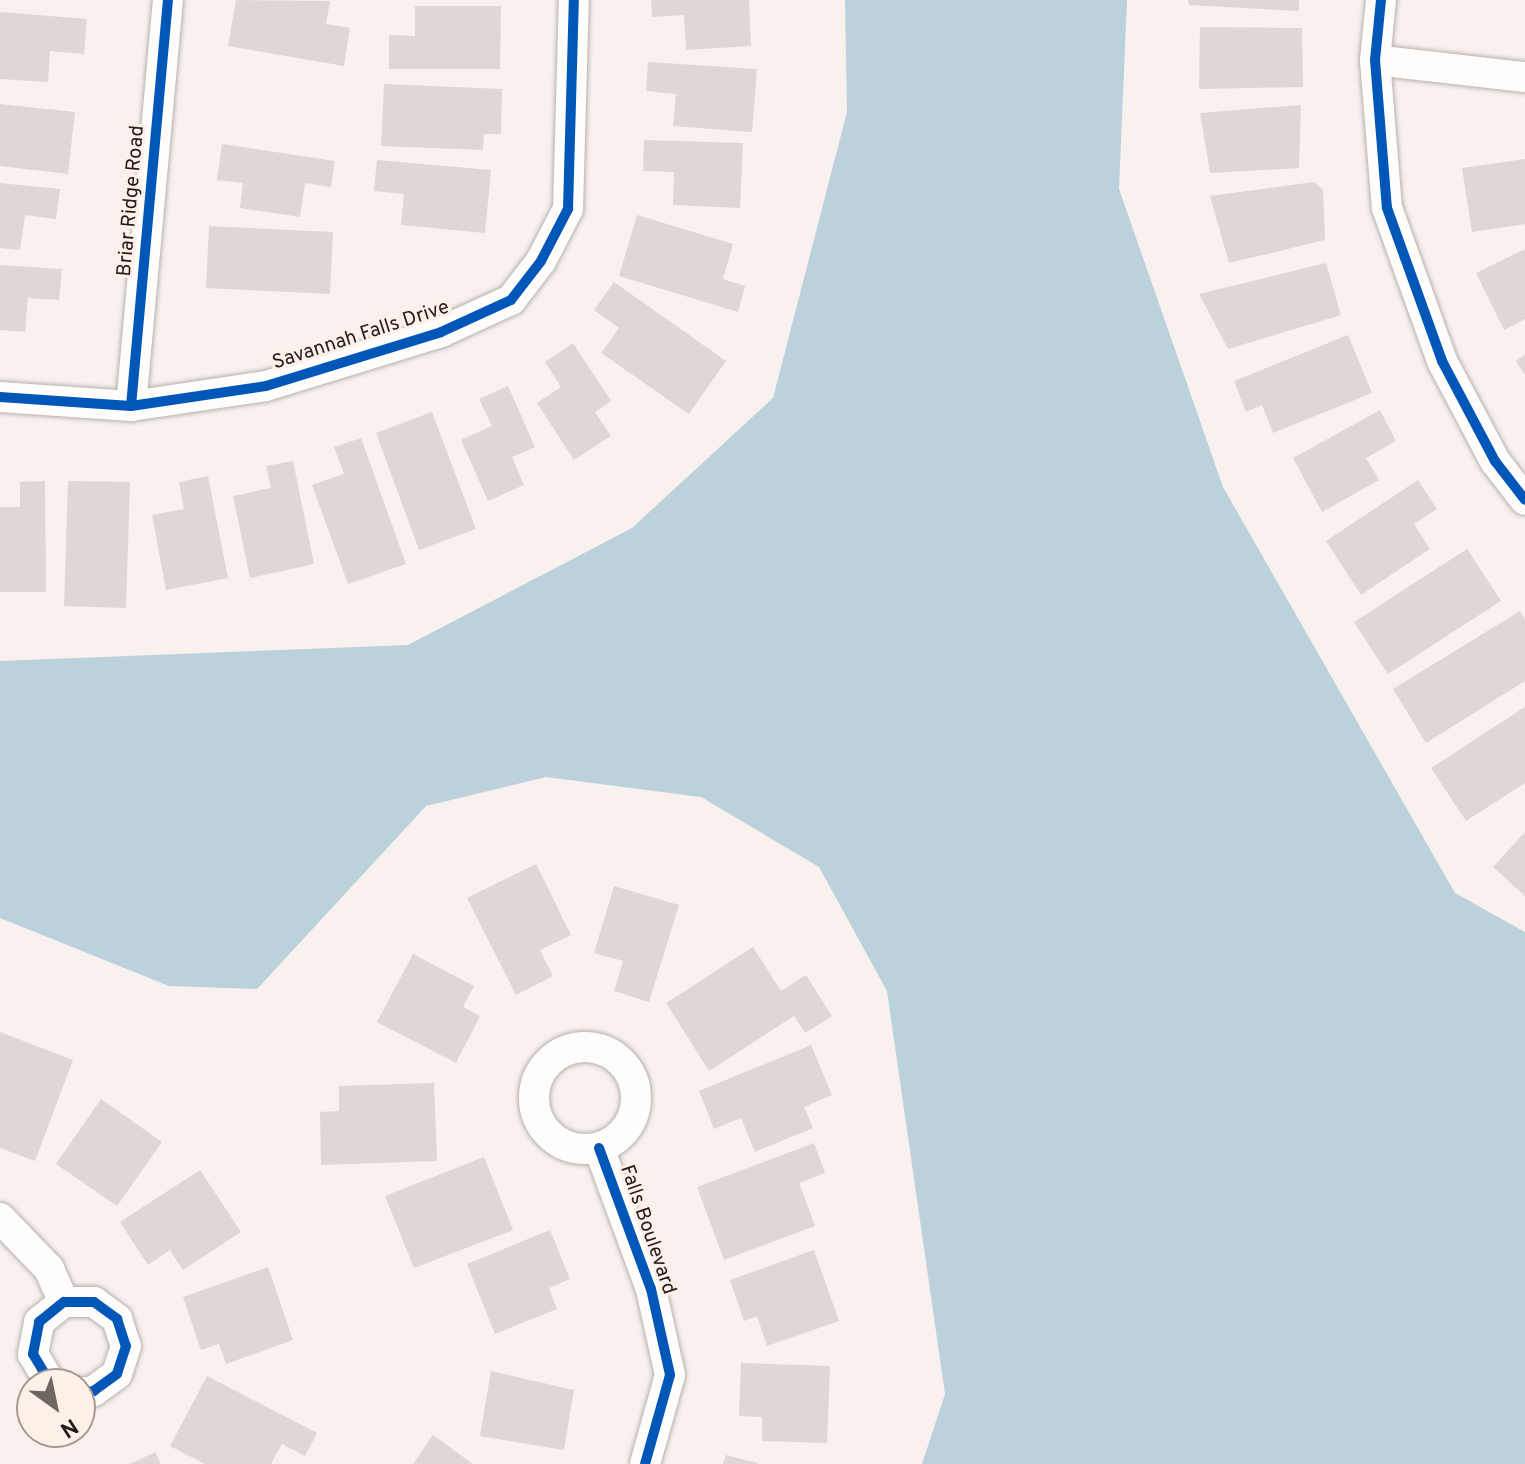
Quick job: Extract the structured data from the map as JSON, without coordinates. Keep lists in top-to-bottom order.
{
  "streets": {
    "street": ["Briar Ridge Road", "Savannah Falls Drive", "Falls Boulevard"]
  },
  "crossings": [
    ["Briar Ridge Road", "Savannah Falls Drive"]
  ],
  "north": "bottom right"
}
